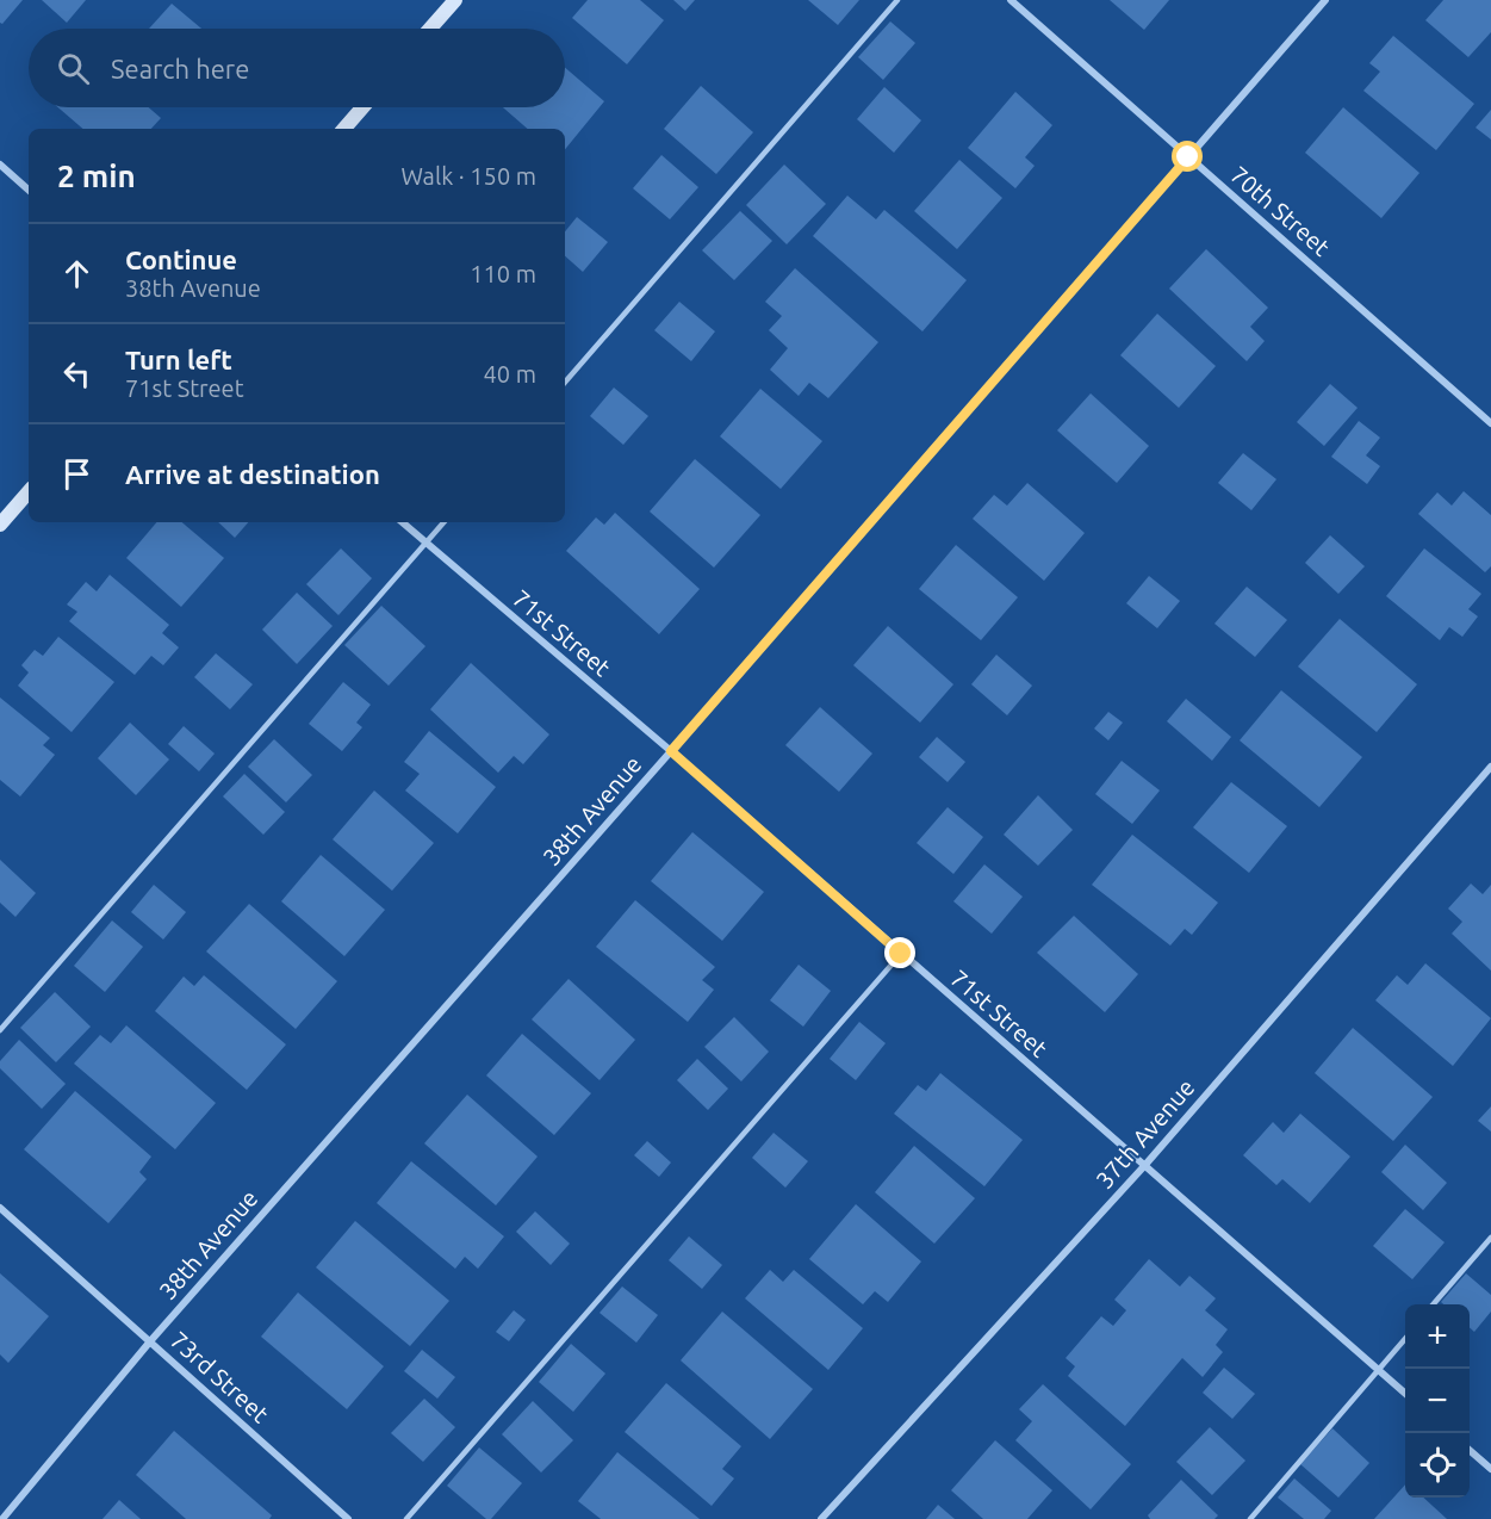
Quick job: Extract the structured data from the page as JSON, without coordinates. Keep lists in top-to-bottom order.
{
  "streets": {
    "street": [
      "70th Street",
      "71st Street",
      "38th Avenue",
      "37th Avenue",
      "73rd Street"
    ]
  },
  "crossings": [
    ["70th Street", "38th Avenue"],
    ["71st Street", "38th Avenue"],
    ["71st Street", "37th Avenue"],
    ["38th Avenue", "73rd Street"]
  ],
  "page": {
    "search": "Search here",
    "heading": ["2 min", "Walk · 150 m"],
    "list": [
      ["Continue", "38th Avenue", "110 m"],
      ["Turn left", "71st Street", "40 m"],
      "Arrive at destination"
    ],
    "map_buttons": ["+", "−"]
  }
}
